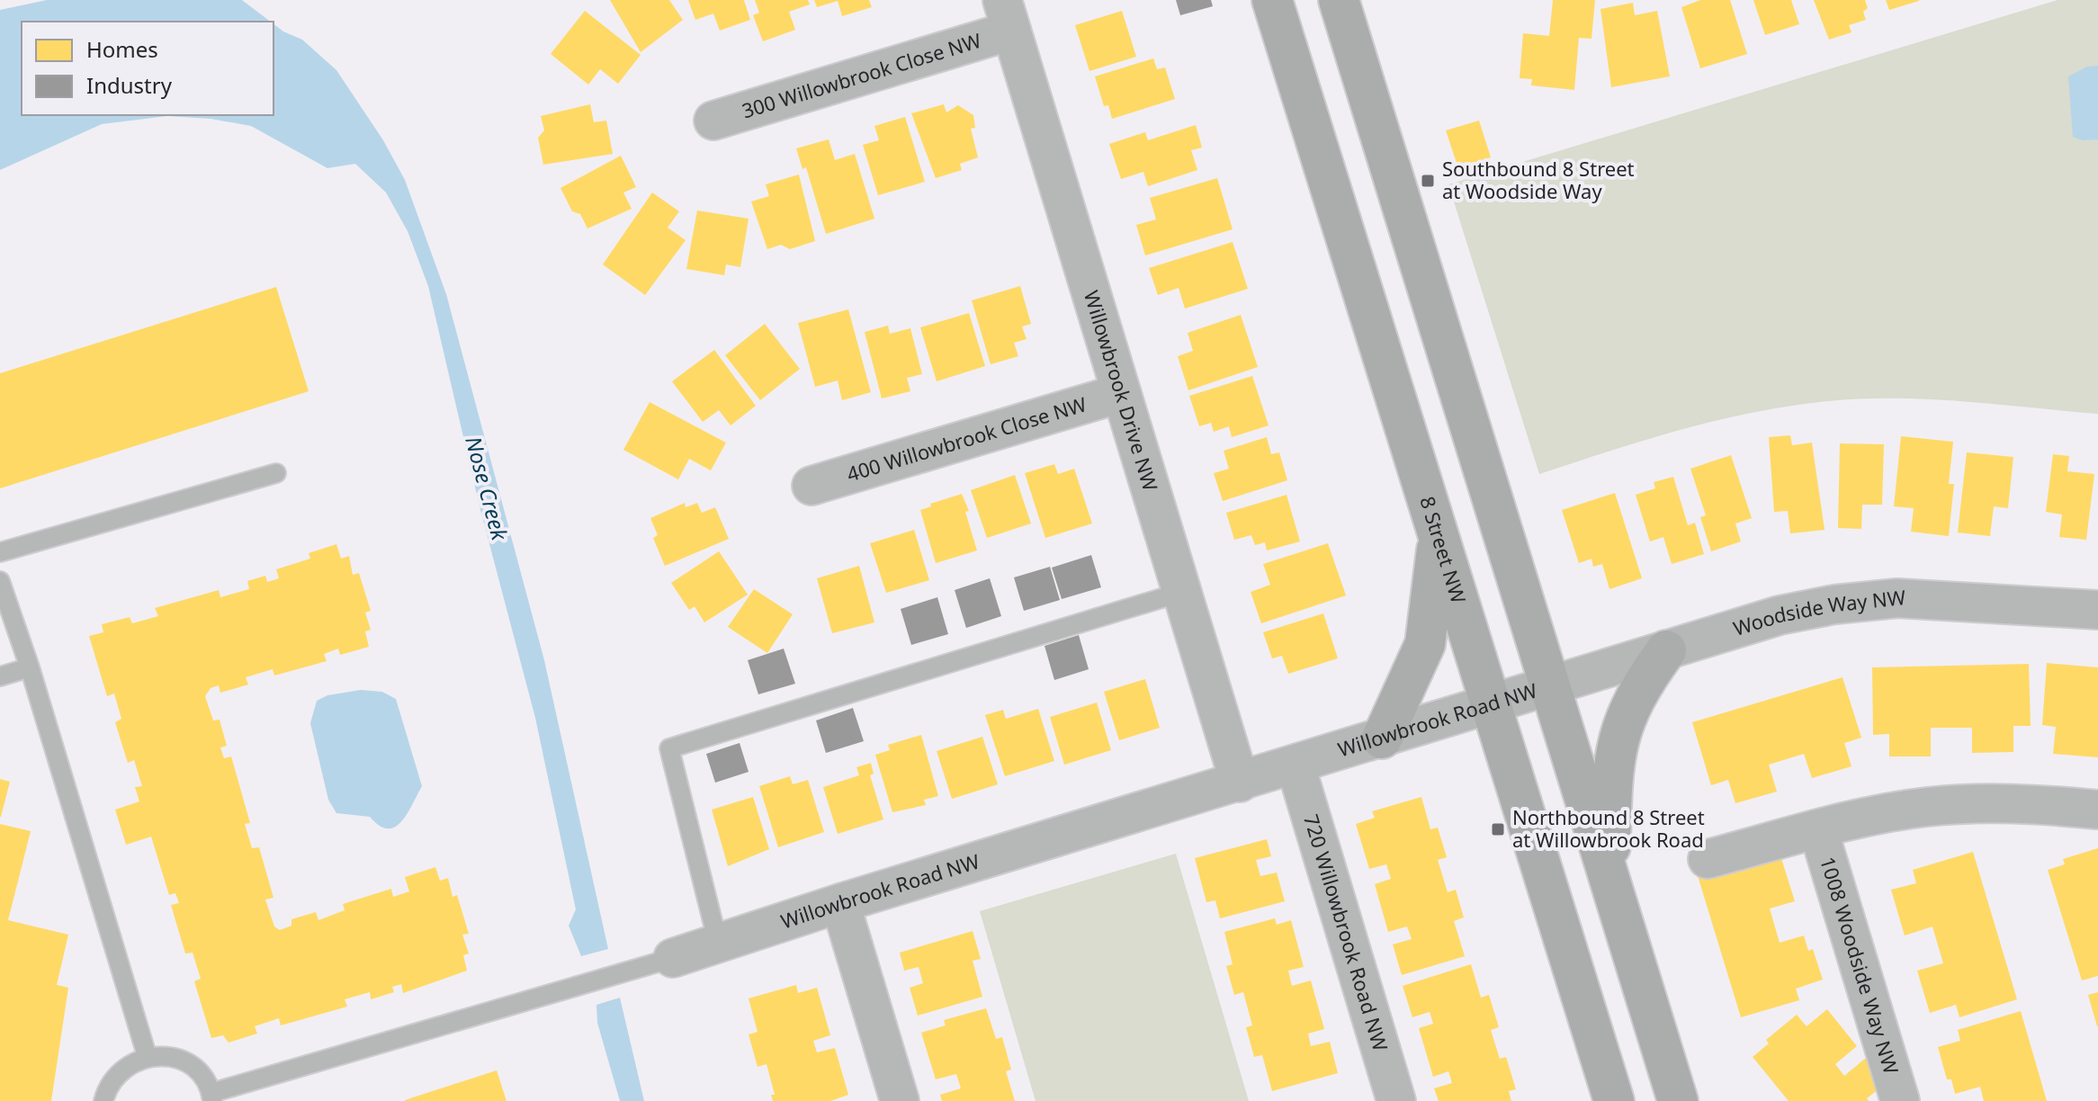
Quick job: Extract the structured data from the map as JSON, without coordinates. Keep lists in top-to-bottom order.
{
  "streets": {
    "main road": ["8 Street NW"],
    "street": [
      "300 Willowbrook Close NW",
      "Willowbrook Drive NW",
      "400 Willowbrook Close NW",
      "Woodside Way NW",
      "Willowbrook Road NW",
      "720 Willowbrook Road NW",
      "1008 Woodside Way NW"
    ]
  },
  "crossings": [
    ["300 Willowbrook Close NW", "Willowbrook Drive NW"],
    ["Willowbrook Drive NW", "400 Willowbrook Close NW"],
    ["Willowbrook Drive NW", "Willowbrook Road NW"],
    ["8 Street NW", "Willowbrook Road NW"],
    ["Woodside Way NW", "Willowbrook Road NW"],
    ["Willowbrook Road NW", "720 Willowbrook Road NW"]
  ],
  "water": ["Nose Creek"],
  "places": {
    "transit": ["Southbound 8 Street at Woodside Way", "Northbound 8 Street at Willowbrook Road"]
  },
  "legend": ["Homes", "Industry"]
}
